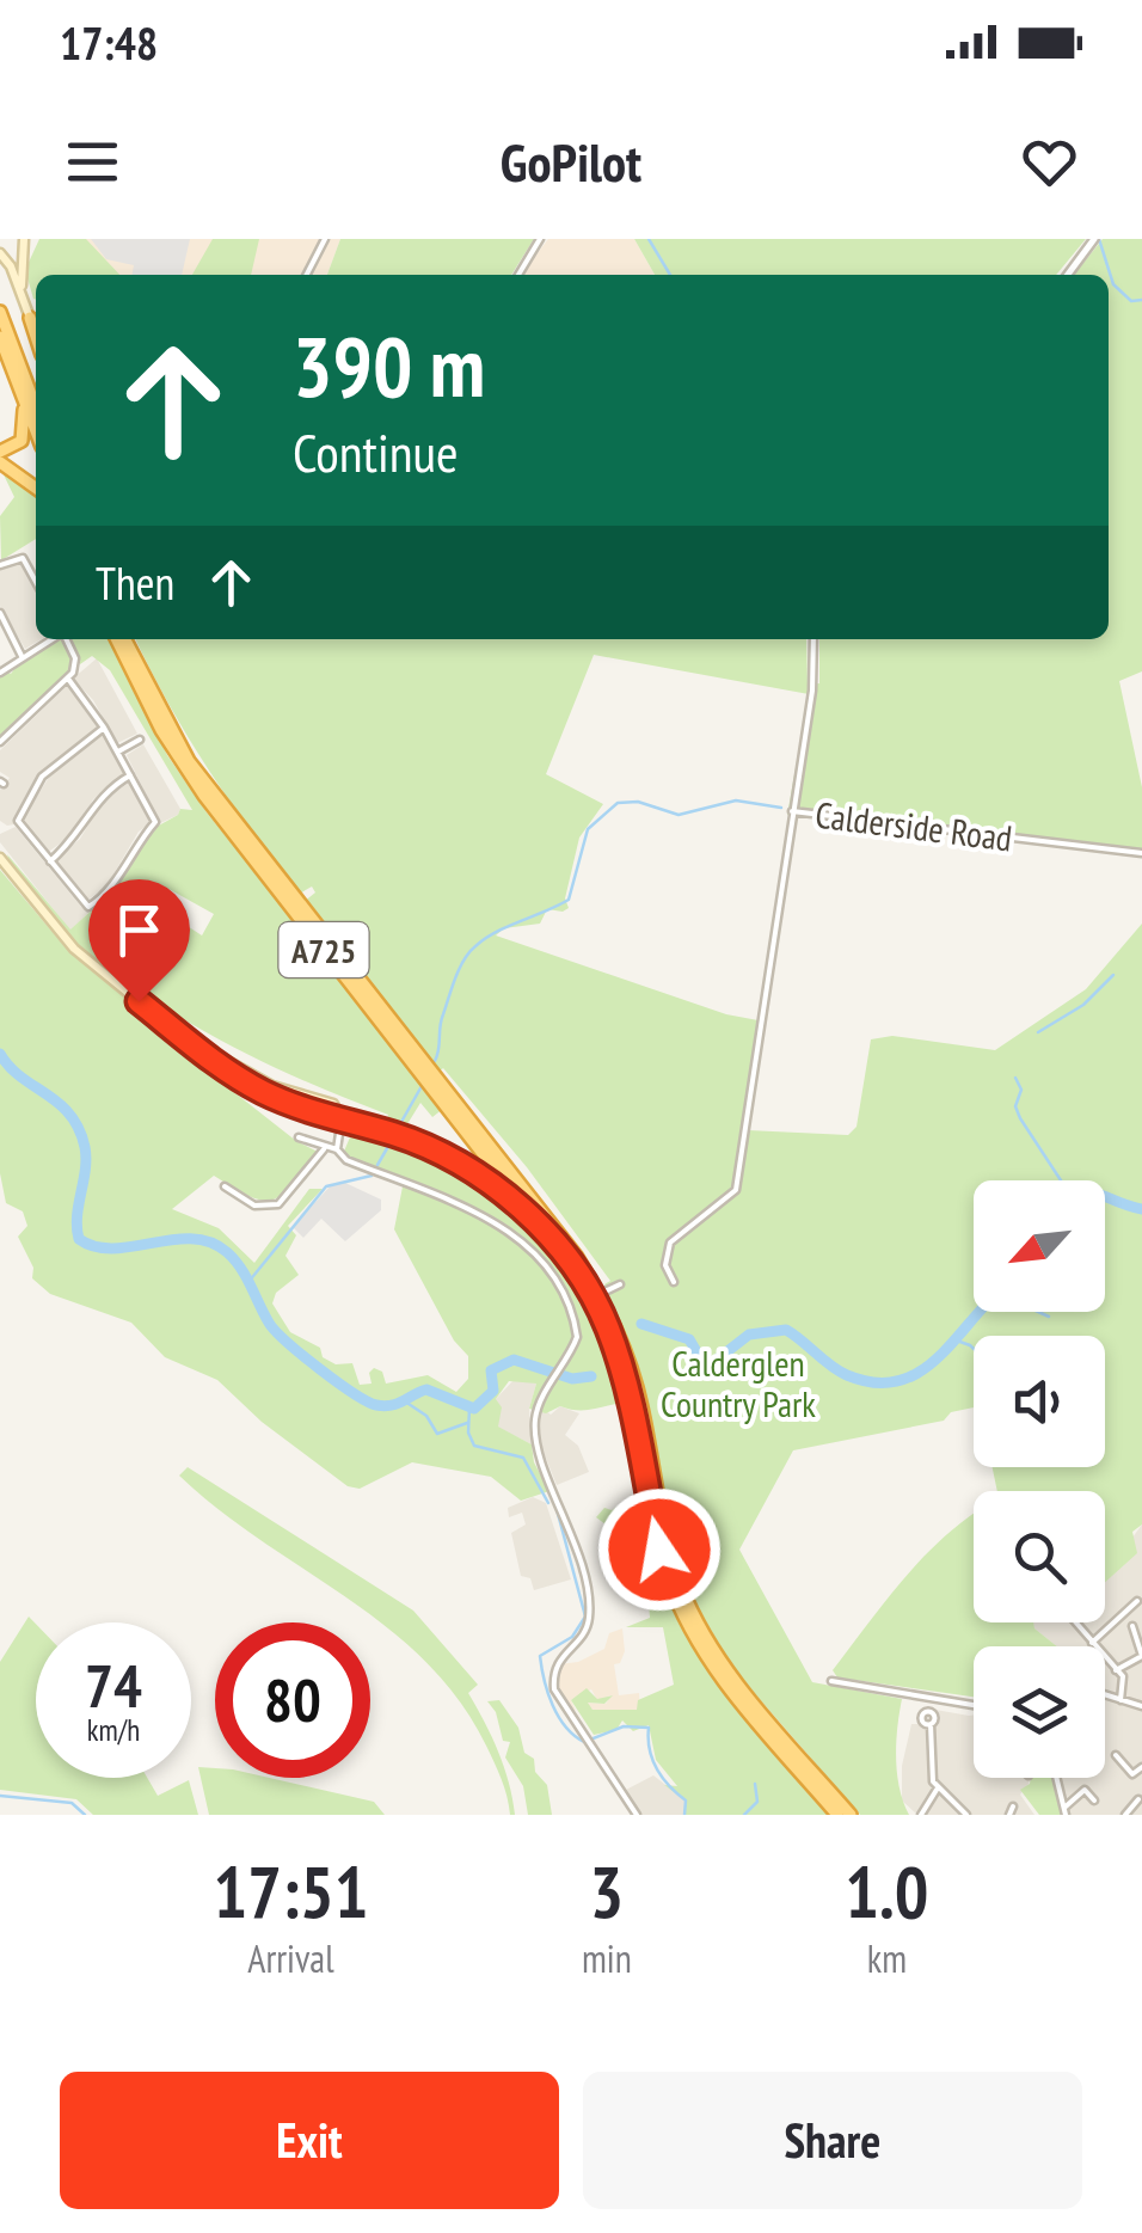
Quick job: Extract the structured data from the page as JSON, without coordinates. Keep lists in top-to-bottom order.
{
  "streets": {
    "highway": ["A725"],
    "street": ["Calderside Road"]
  },
  "parks": ["Calderglen Country Park"],
  "north": "bottom left",
  "page": {
    "status": "17:48",
    "header": "GoPilot",
    "turn": ["390 m", "Continue"],
    "then": "Then",
    "speed": "74 km/h",
    "limit": "80",
    "eta": [
      "17:51",
      "Arrival",
      "3",
      "min",
      "1.0",
      "km"
    ],
    "buttons": ["Exit", "Share"]
  }
}
